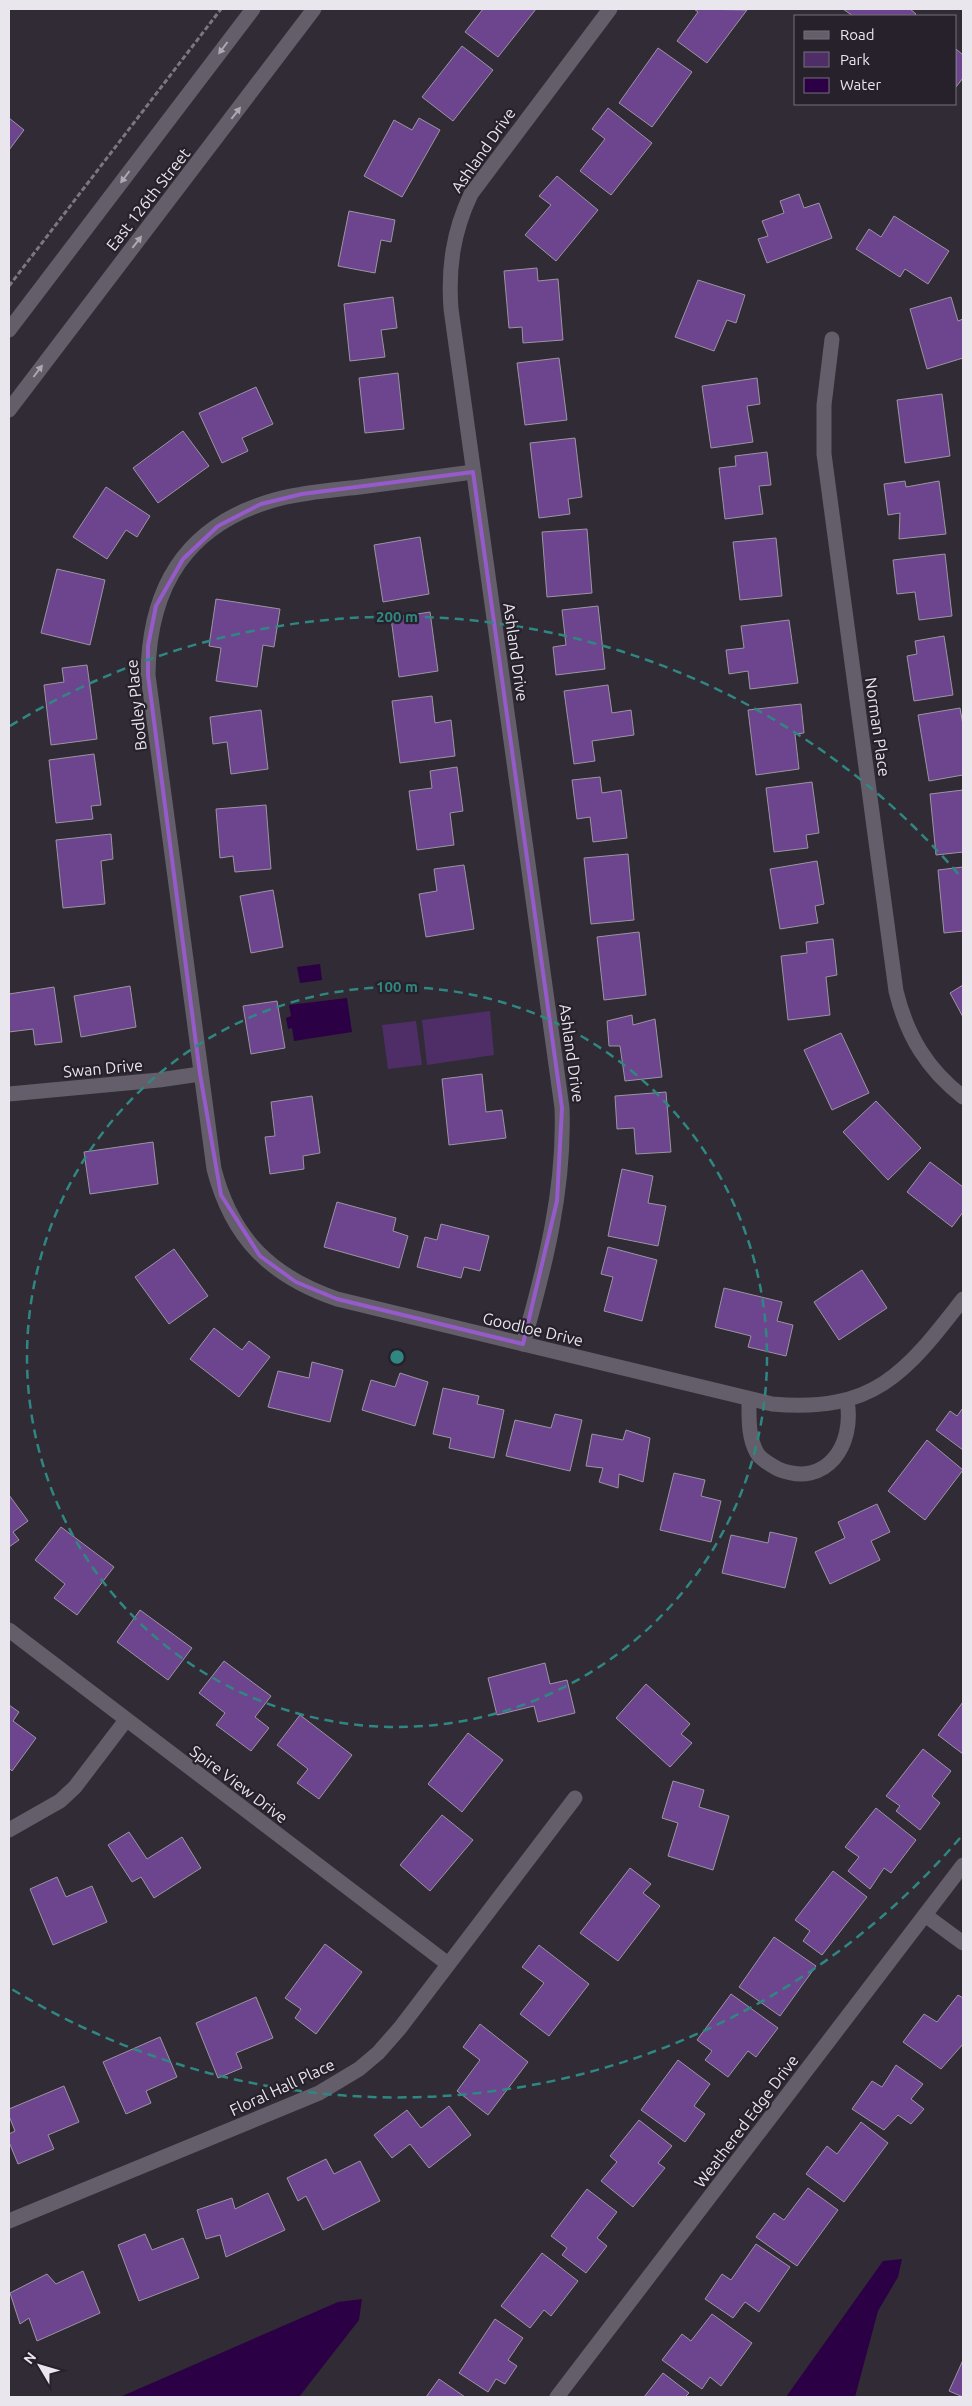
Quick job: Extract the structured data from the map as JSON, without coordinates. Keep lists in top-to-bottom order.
{
  "streets": {
    "street": [
      "Ashland Drive",
      "East 126th Street",
      "Bodley Place",
      "Norman Place",
      "Swan Drive",
      "Goodloe Drive",
      "Spire View Drive",
      "Floral Hall Place",
      "Weathered Edge Drive"
    ]
  },
  "crossings": [
    ["Ashland Drive", "Bodley Place"],
    ["Ashland Drive", "Goodloe Drive"],
    ["Bodley Place", "Swan Drive"],
    ["Bodley Place", "Goodloe Drive"],
    ["Swan Drive", "Goodloe Drive"],
    ["Spire View Drive", "Floral Hall Place"]
  ],
  "legend": ["Road", "Park", "Water"],
  "north": "top left",
  "rings": ["200 m", "100 m"]
}
